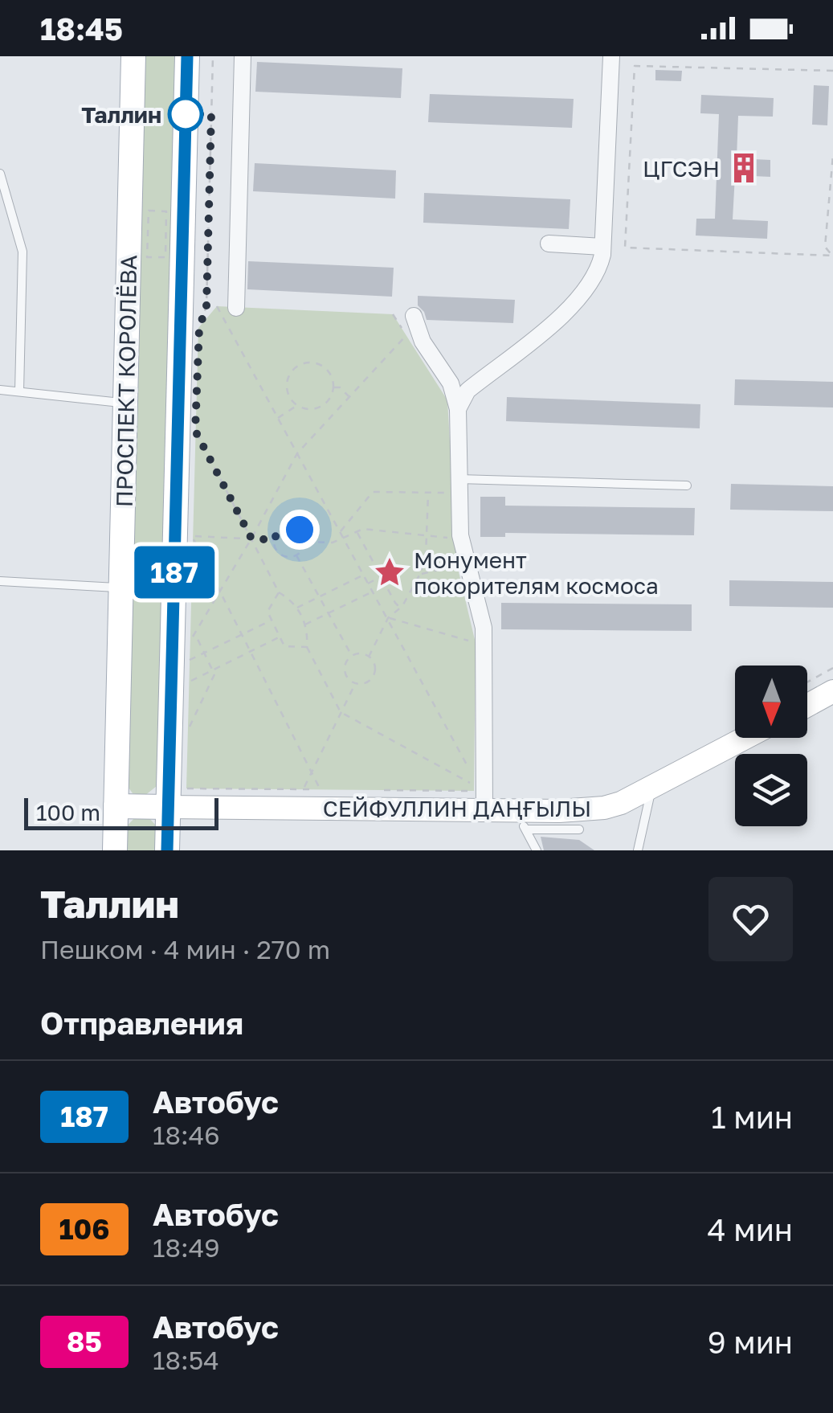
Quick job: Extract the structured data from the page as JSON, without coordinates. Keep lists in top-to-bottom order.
{
  "streets": {
    "main road": ["ПРОСПЕКТ КОРОЛЁВА"],
    "street": ["СЕЙФУЛЛИН ДАҢҒЫЛЫ"]
  },
  "places": {
    "other": ["Таллин"],
    "building": ["ЦГСЭН"],
    "place": ["Монумент покорителям космоса"]
  },
  "lines": ["bus line 187"],
  "scale_bar": "100 m",
  "north": "bottom",
  "page": {
    "status": "18:45",
    "on_map": "187",
    "scale": "100 m",
    "heading": [
      ["Таллин", "Пешком · 4 мин · 270 m"],
      "Отправления"
    ],
    "list": [
      {
        "mark": "187",
        "name": "Автобус",
        "note": "18:46",
        "value": "1 мин"
      },
      {
        "mark": "106",
        "name": "Автобус",
        "note": "18:49",
        "value": "4 мин"
      },
      {
        "mark": "85",
        "name": "Автобус",
        "note": "18:54",
        "value": "9 мин"
      }
    ]
  }
}
